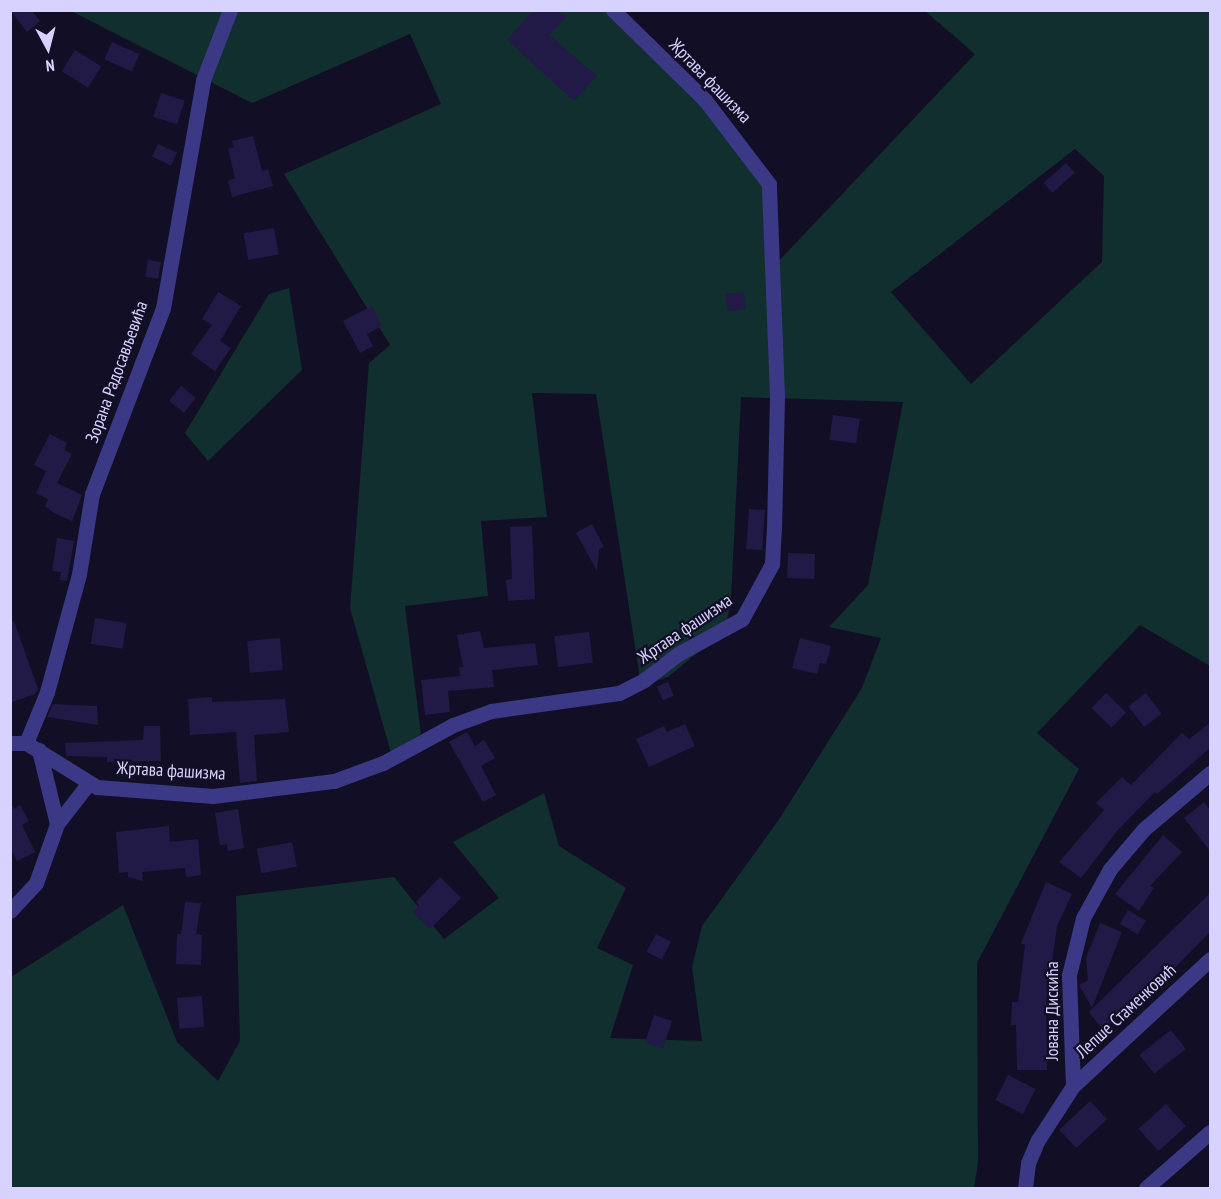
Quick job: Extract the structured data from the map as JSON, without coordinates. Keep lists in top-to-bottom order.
{
  "streets": {
    "street": [
      "Жртава фашизма",
      "Зорана Радосављевића",
      "Јована Дискића",
      "Лепше Стаменковић"
    ]
  },
  "crossings": [
    ["Жртава фашизма", "Зорана Радосављевића"],
    ["Јована Дискића", "Лепше Стаменковић"]
  ],
  "north": "bottom"
}
